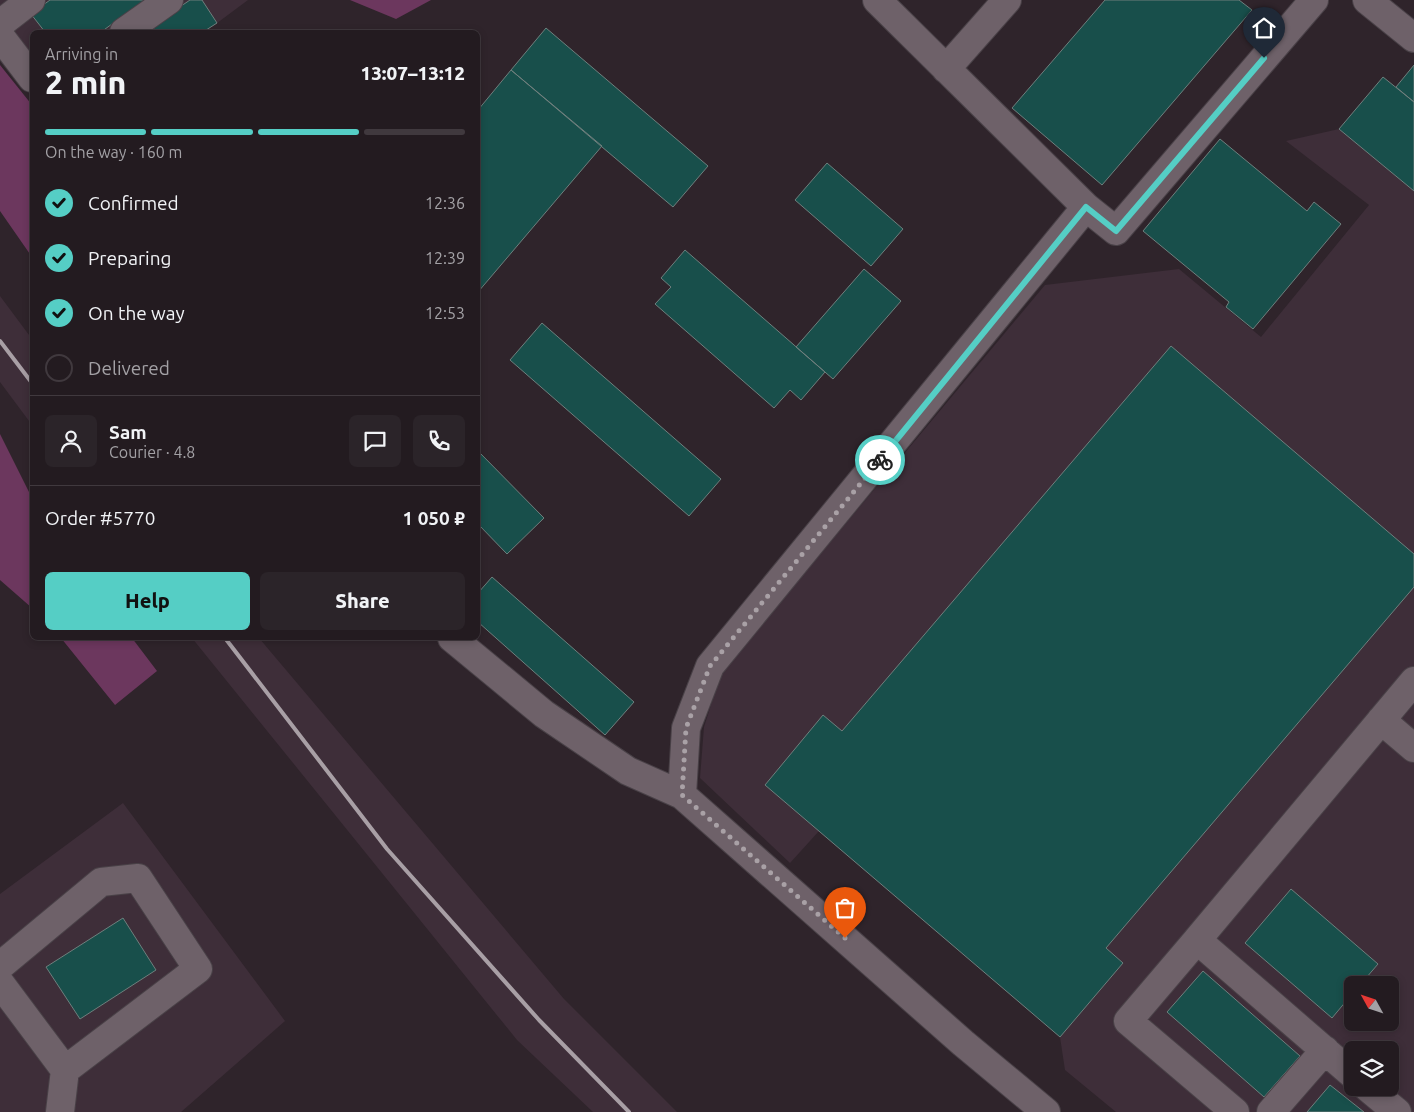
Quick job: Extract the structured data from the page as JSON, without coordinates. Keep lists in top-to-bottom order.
{
  "north": "top left",
  "page": {
    "heading": ["2 min", "Arriving in", "13:07–13:12"],
    "panel": [
      "Sam",
      "Courier · 4.8",
      "Order #5770",
      "1 050 ₽"
    ],
    "bar": "On the way · 160 m",
    "list": [
      ["Confirmed", "12:36"],
      ["Preparing", "12:39"],
      ["On the way", "12:53"],
      "Delivered"
    ],
    "buttons": ["Help", "Share"]
  }
}
